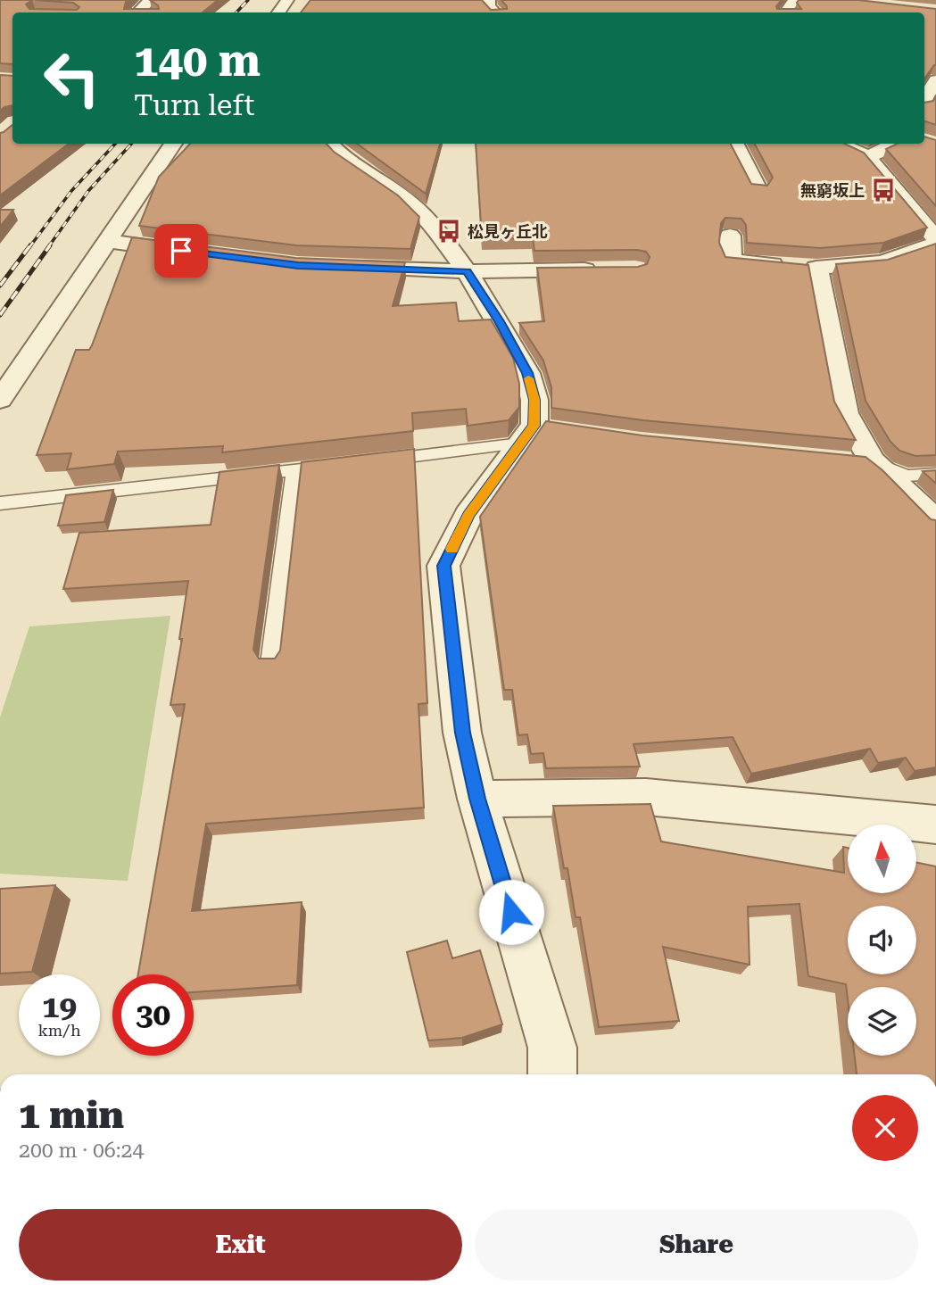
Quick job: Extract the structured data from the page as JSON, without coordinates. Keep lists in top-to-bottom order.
{
  "places": {
    "bus stop": ["無窮坂上", "松見ヶ丘北"]
  },
  "north": "top",
  "page": {
    "turn": ["140 m", "Turn left"],
    "speed": "19 km/h",
    "limit": "30",
    "heading": ["1 min", "200 m · 06:24"],
    "buttons": ["Exit", "Share"]
  }
}
